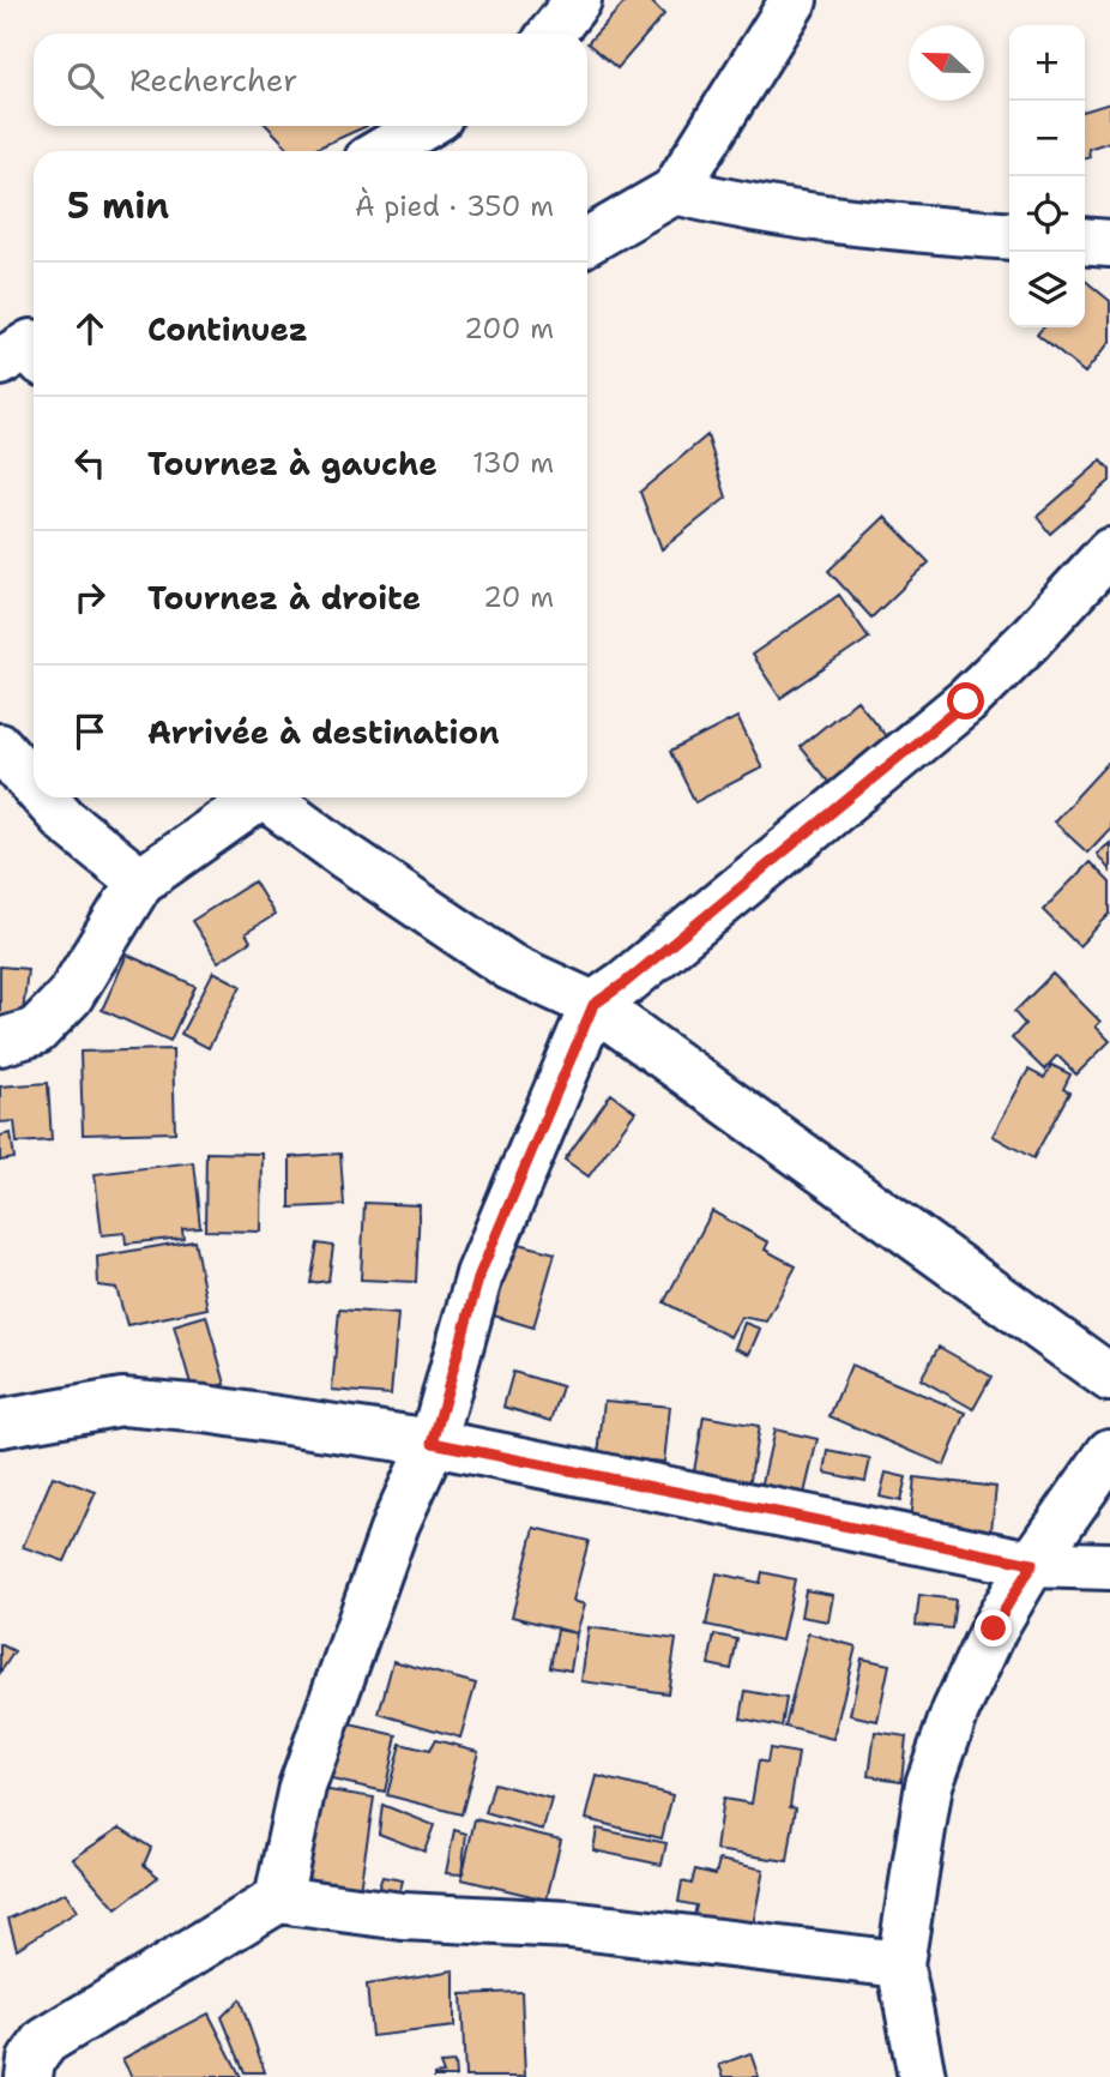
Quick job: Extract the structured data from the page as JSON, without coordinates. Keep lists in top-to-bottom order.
{
  "north": "left",
  "page": {
    "map_buttons": ["+", "−"],
    "search": "Rechercher",
    "heading": ["5 min", "À pied · 350 m"],
    "list": [
      ["Continuez", "200 m"],
      ["Tournez à gauche", "130 m"],
      ["Tournez à droite", "20 m"],
      "Arrivée à destination"
    ]
  }
}
